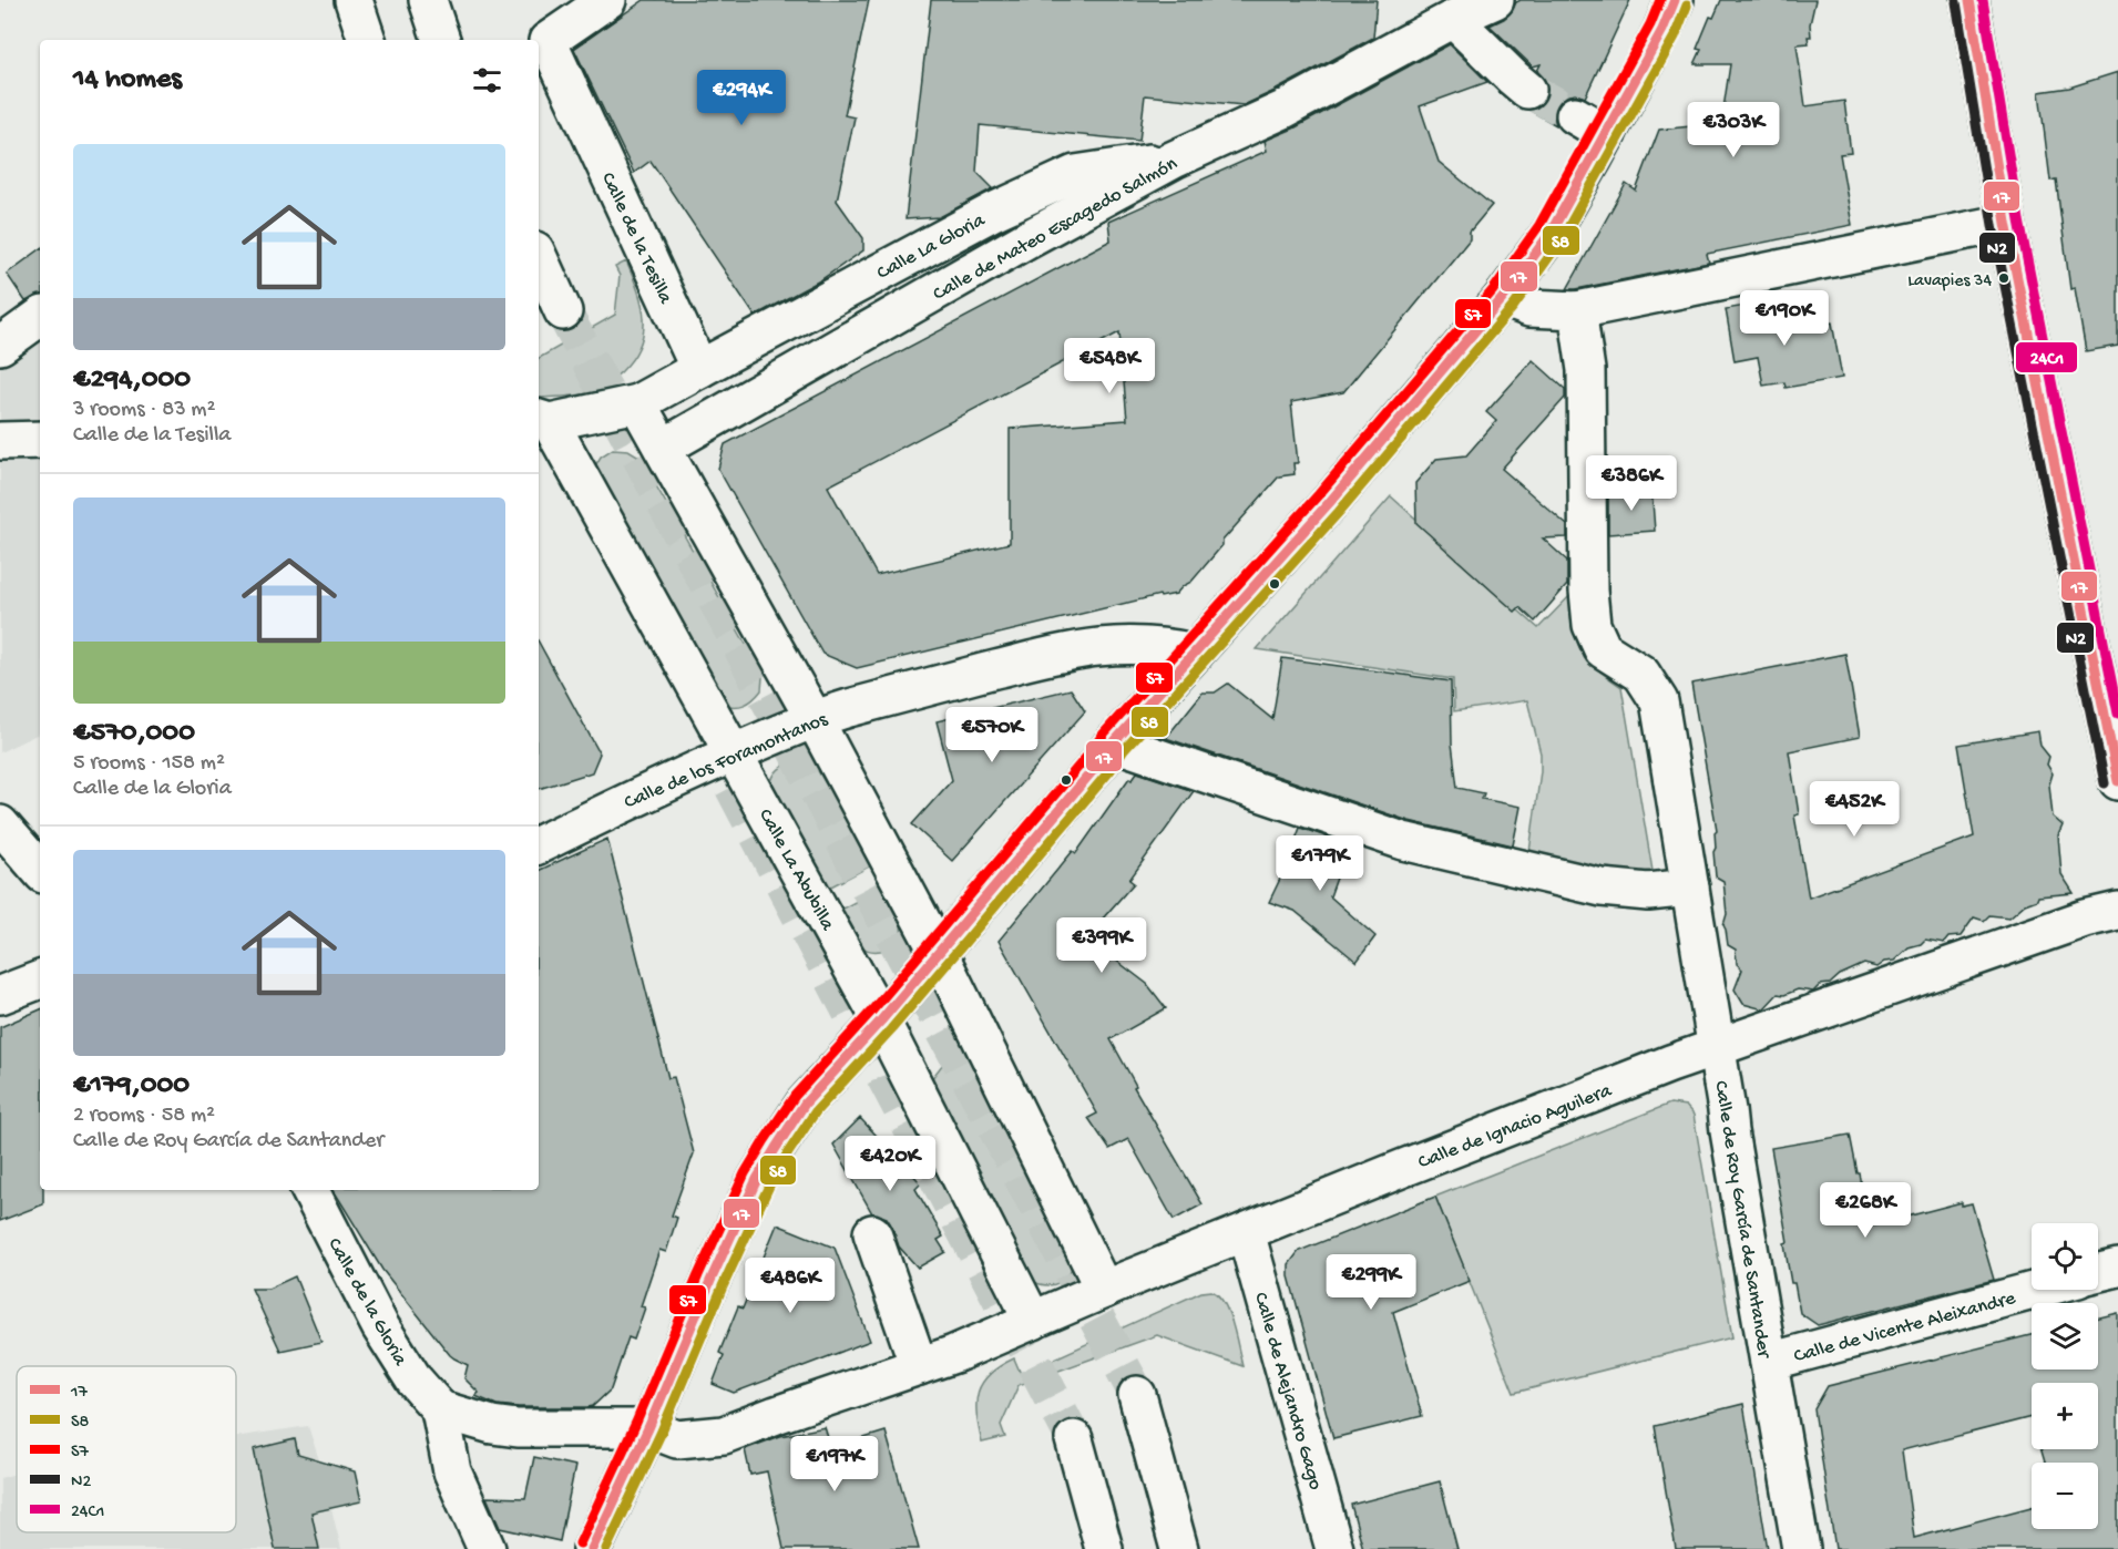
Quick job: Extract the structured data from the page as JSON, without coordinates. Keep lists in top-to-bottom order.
{
  "streets": {
    "main road": [
      "Calle de Mateo Escagedo Salmón",
      "Calle de la Tesilla",
      "Calle La Gloria",
      "Calle de los Foramontanos",
      "Calle La Abubilla",
      "Calle de Ignacio Aguilera",
      "Calle de Roy García de Santander",
      "Calle de la Gloria",
      "Calle de Vicente Aleixandre",
      "Calle de Alejandro Gago"
    ]
  },
  "crossings": [
    ["Calle de Mateo Escagedo Salmón", "Calle La Gloria"],
    ["Calle de la Tesilla", "Calle La Gloria"],
    ["Calle de los Foramontanos", "Calle La Abubilla"],
    ["Calle La Abubilla", "Calle de Ignacio Aguilera"],
    ["Calle de Ignacio Aguilera", "Calle de Roy García de Santander"],
    ["Calle de Ignacio Aguilera", "Calle de Alejandro Gago"],
    ["Calle de Roy García de Santander", "Calle de Vicente Aleixandre"]
  ],
  "places": ["Lavapies 34"],
  "lines": [
    "transit line 17",
    "transit line S7",
    "transit line 24C1",
    "transit line N2",
    "transit line S8"
  ],
  "legend": [
    "17",
    "S8",
    "S7",
    "N2",
    "24C1"
  ],
  "page": {
    "heading": "14 homes",
    "price": [
      "€294K",
      "€303K",
      "€190K",
      "€548K",
      "€386K",
      "€570K",
      "€452K",
      "€179K",
      "€399K",
      "€420K",
      "€268K",
      "€299K",
      "€486K",
      "€197K"
    ],
    "list": [
      {
        "name": "€294,000",
        "note": "3 rooms · 83 m² · Calle de la Tesilla"
      },
      {
        "name": "€570,000",
        "note": "5 rooms · 158 m² · Calle de la Gloria"
      },
      {
        "name": "€179,000",
        "note": "2 rooms · 58 m² · Calle de Roy García de Santander"
      }
    ],
    "map_buttons": ["+", "−"]
  }
}
